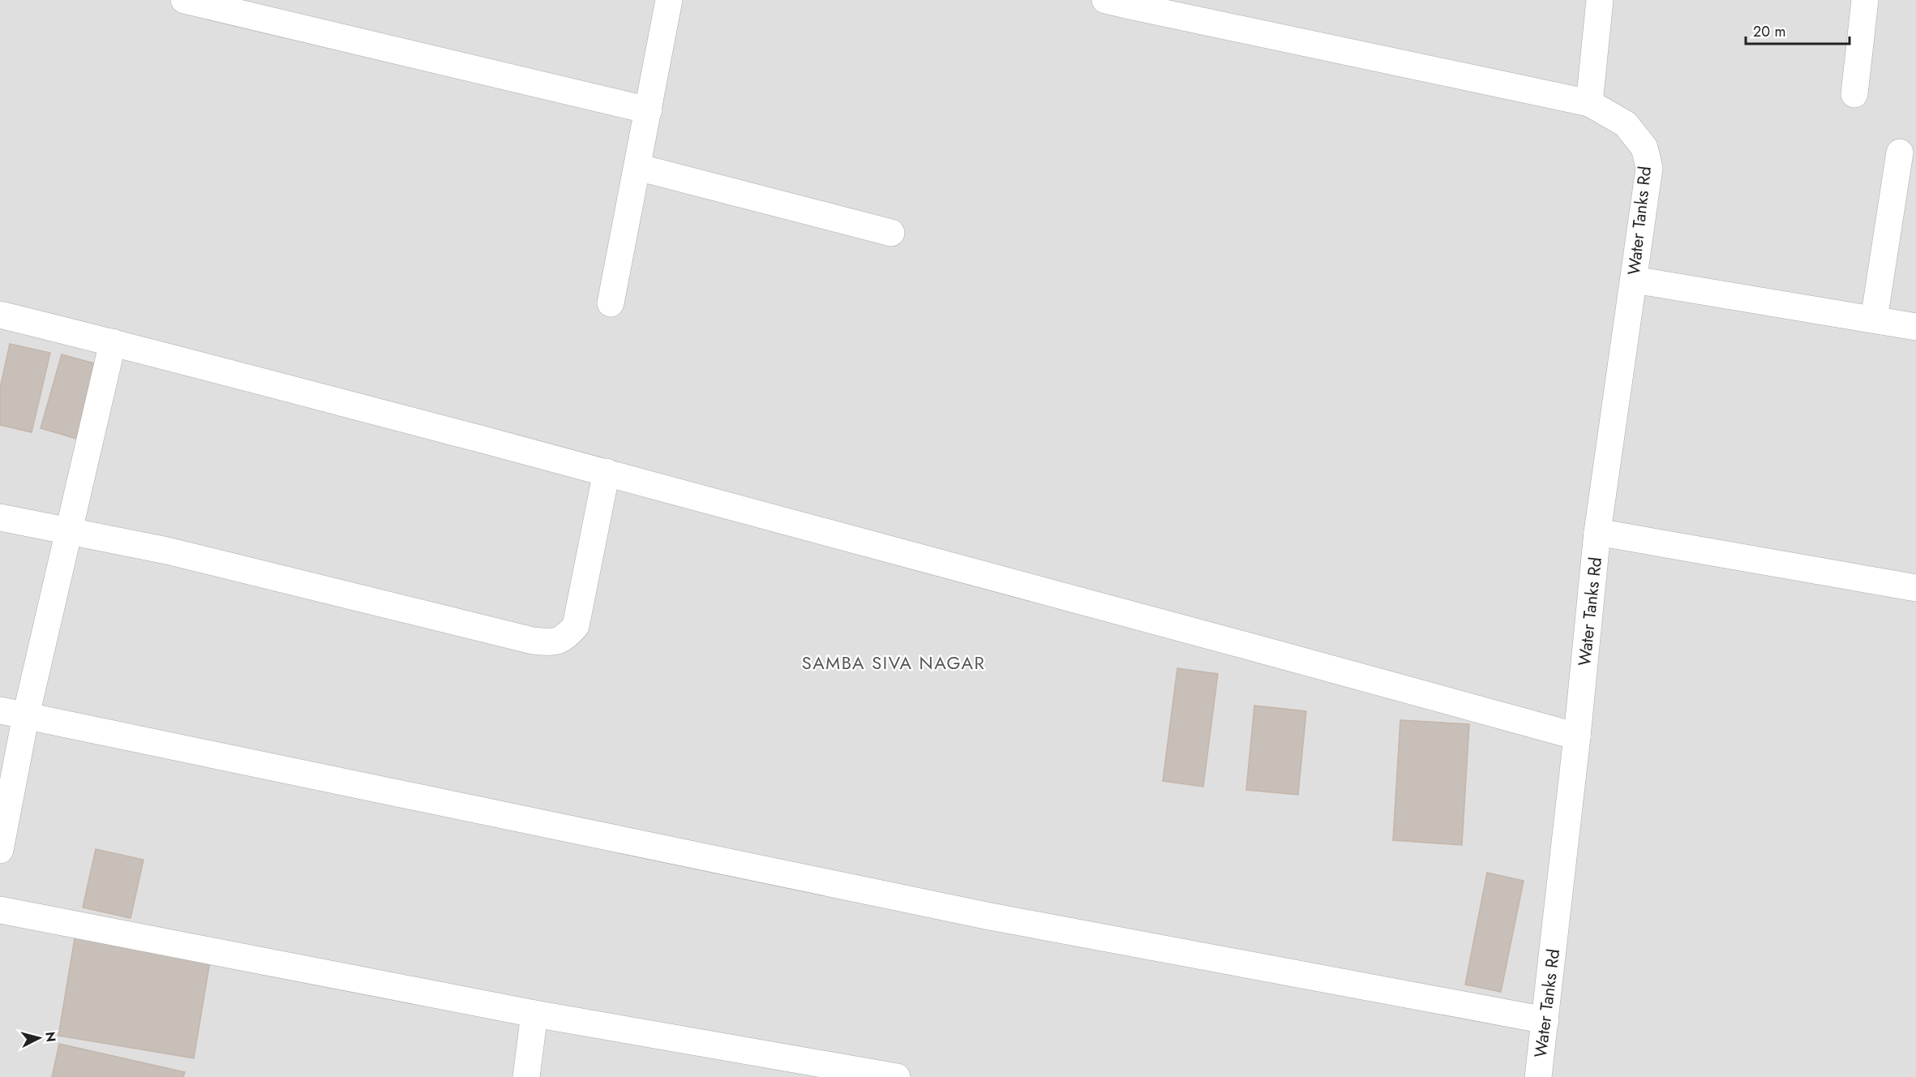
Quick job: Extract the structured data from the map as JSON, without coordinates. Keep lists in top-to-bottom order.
{
  "streets": {
    "street": ["Water Tanks Rd"]
  },
  "districts": ["SAMBA SIVA NAGAR"],
  "scale_bar": "20 m",
  "north": "right"
}
